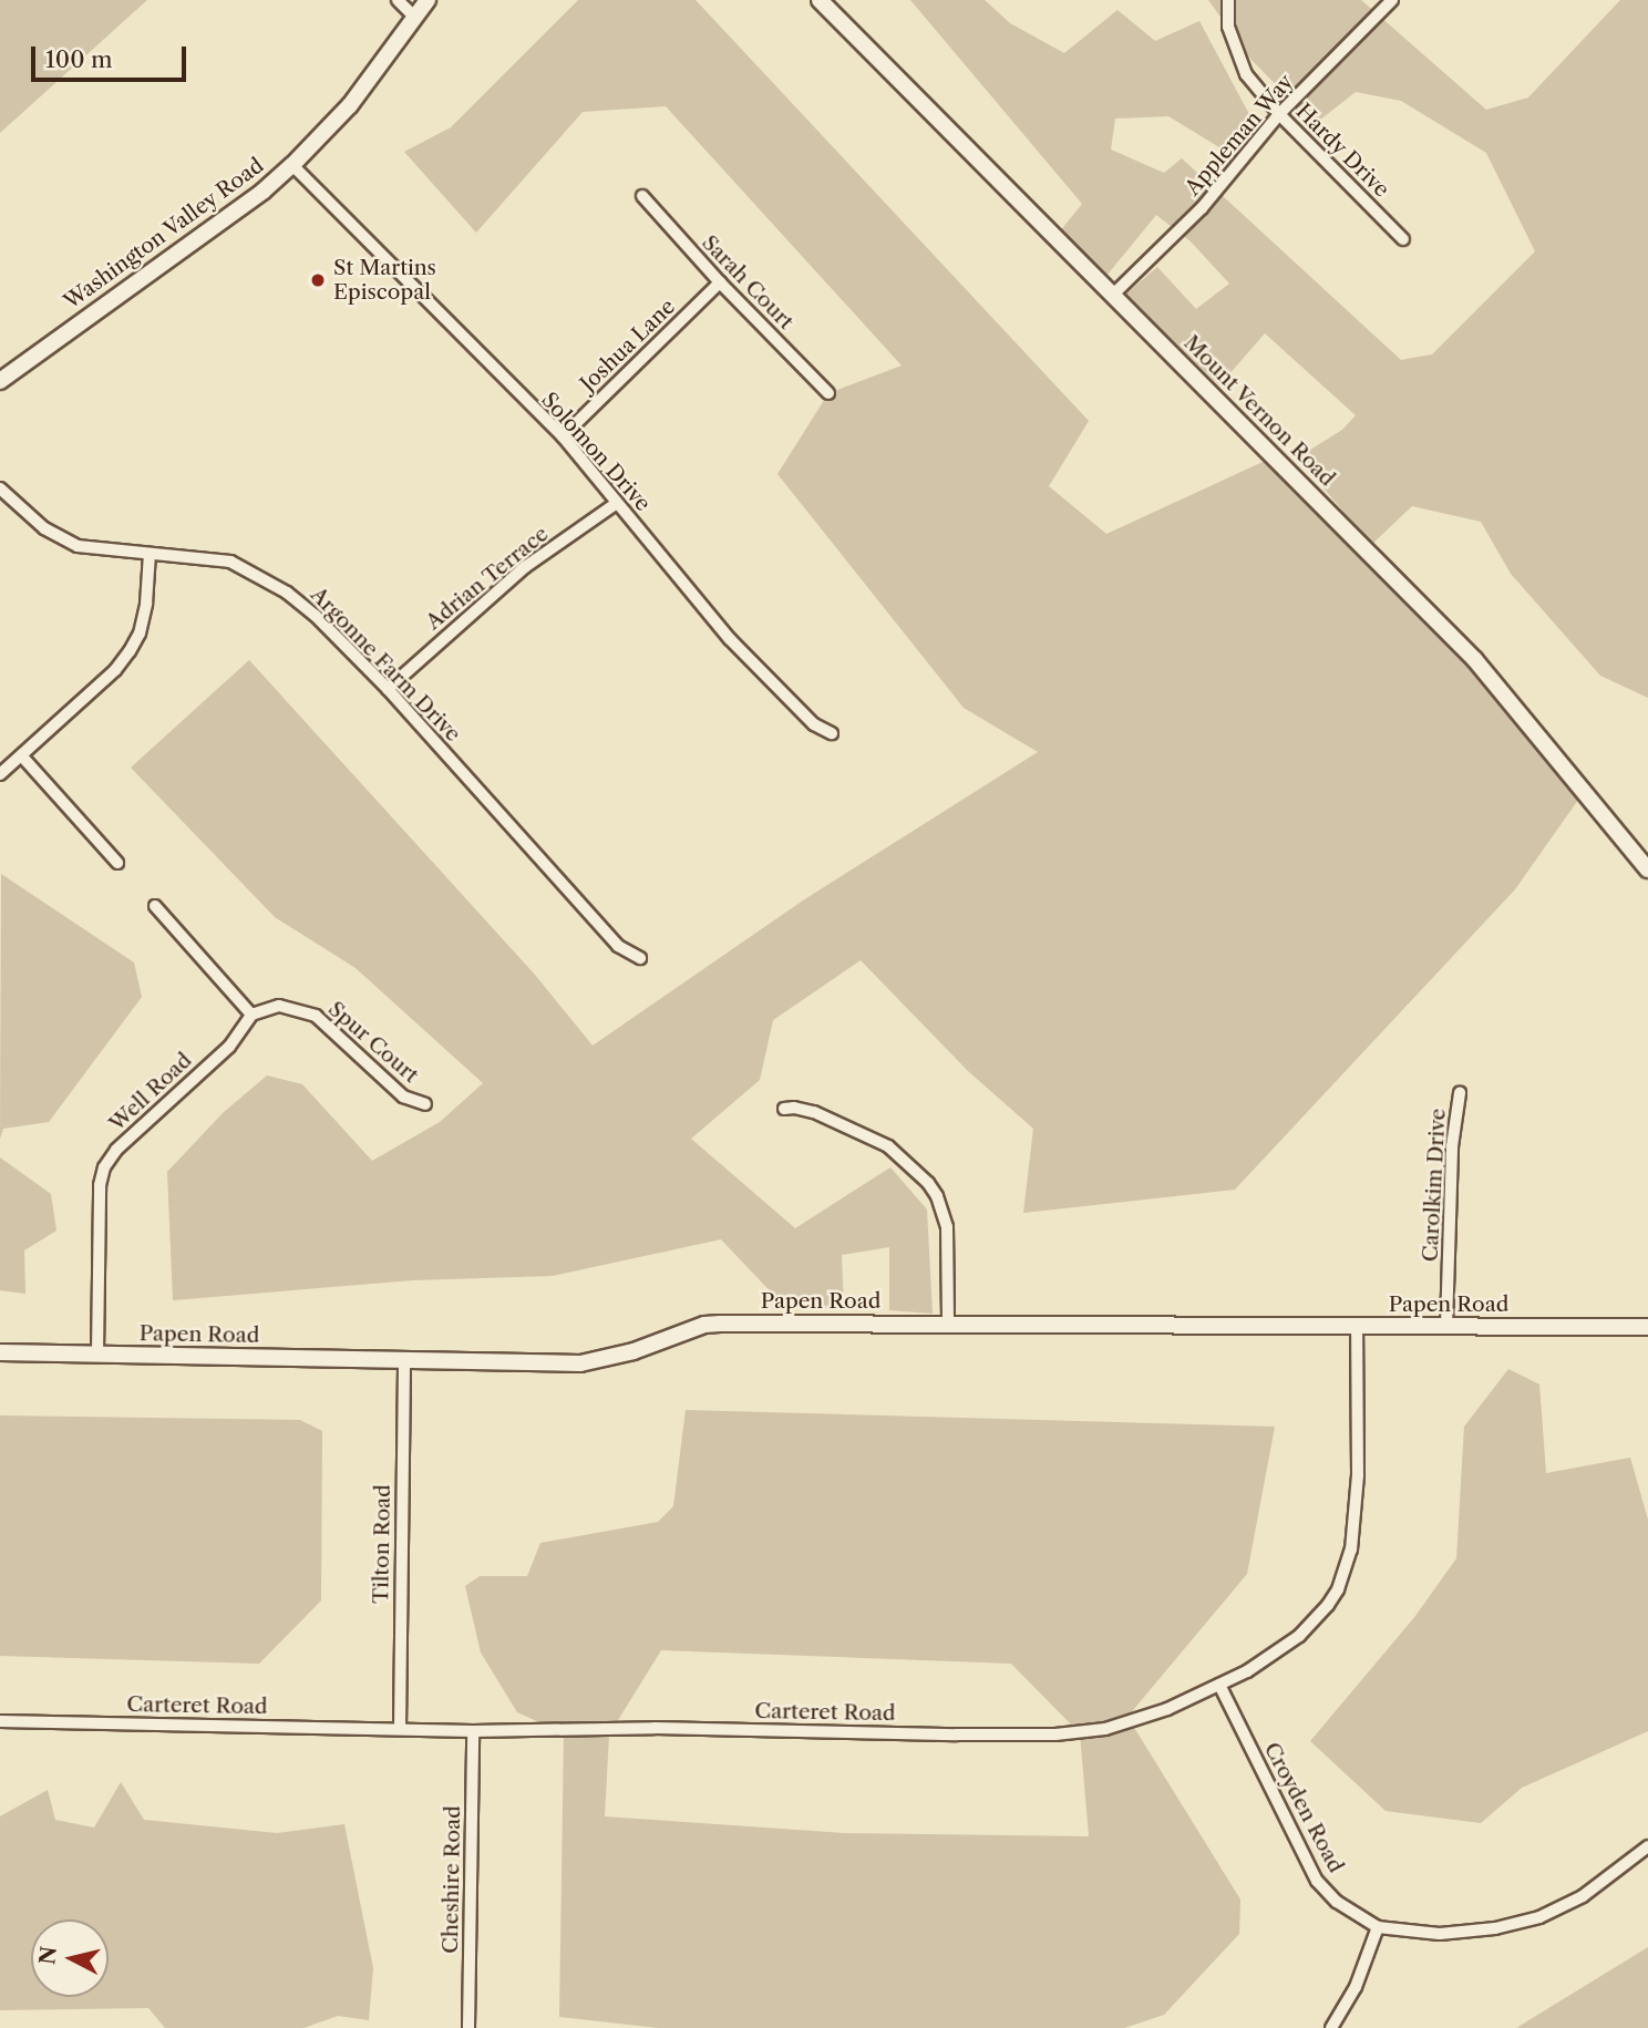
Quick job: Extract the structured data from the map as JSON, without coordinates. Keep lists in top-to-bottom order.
{
  "streets": {
    "street": [
      "Appleman Way",
      "Hardy Drive",
      "Washington Valley Road",
      "Sarah Court",
      "Joshua Lane",
      "Mount Vernon Road",
      "Solomon Drive",
      "Adrian Terrace",
      "Argonne Farm Drive",
      "Spur Court",
      "Well Road",
      "Carolkim Drive",
      "Papen Road",
      "Tilton Road",
      "Carteret Road",
      "Croyden Road",
      "Cheshire Road"
    ]
  },
  "crossings": [
    ["Appleman Way", "Hardy Drive"],
    ["Appleman Way", "Mount Vernon Road"],
    ["Washington Valley Road", "Solomon Drive"],
    ["Sarah Court", "Joshua Lane"],
    ["Joshua Lane", "Solomon Drive"],
    ["Solomon Drive", "Adrian Terrace"],
    ["Adrian Terrace", "Argonne Farm Drive"],
    ["Spur Court", "Well Road"],
    ["Well Road", "Papen Road"],
    ["Carolkim Drive", "Papen Road"],
    ["Papen Road", "Tilton Road"],
    ["Papen Road", "Carteret Road"],
    ["Tilton Road", "Carteret Road"],
    ["Carteret Road", "Croyden Road"],
    ["Carteret Road", "Cheshire Road"]
  ],
  "places": ["St Martins Episcopal"],
  "scale_bar": "100 m",
  "north": "left"
}
